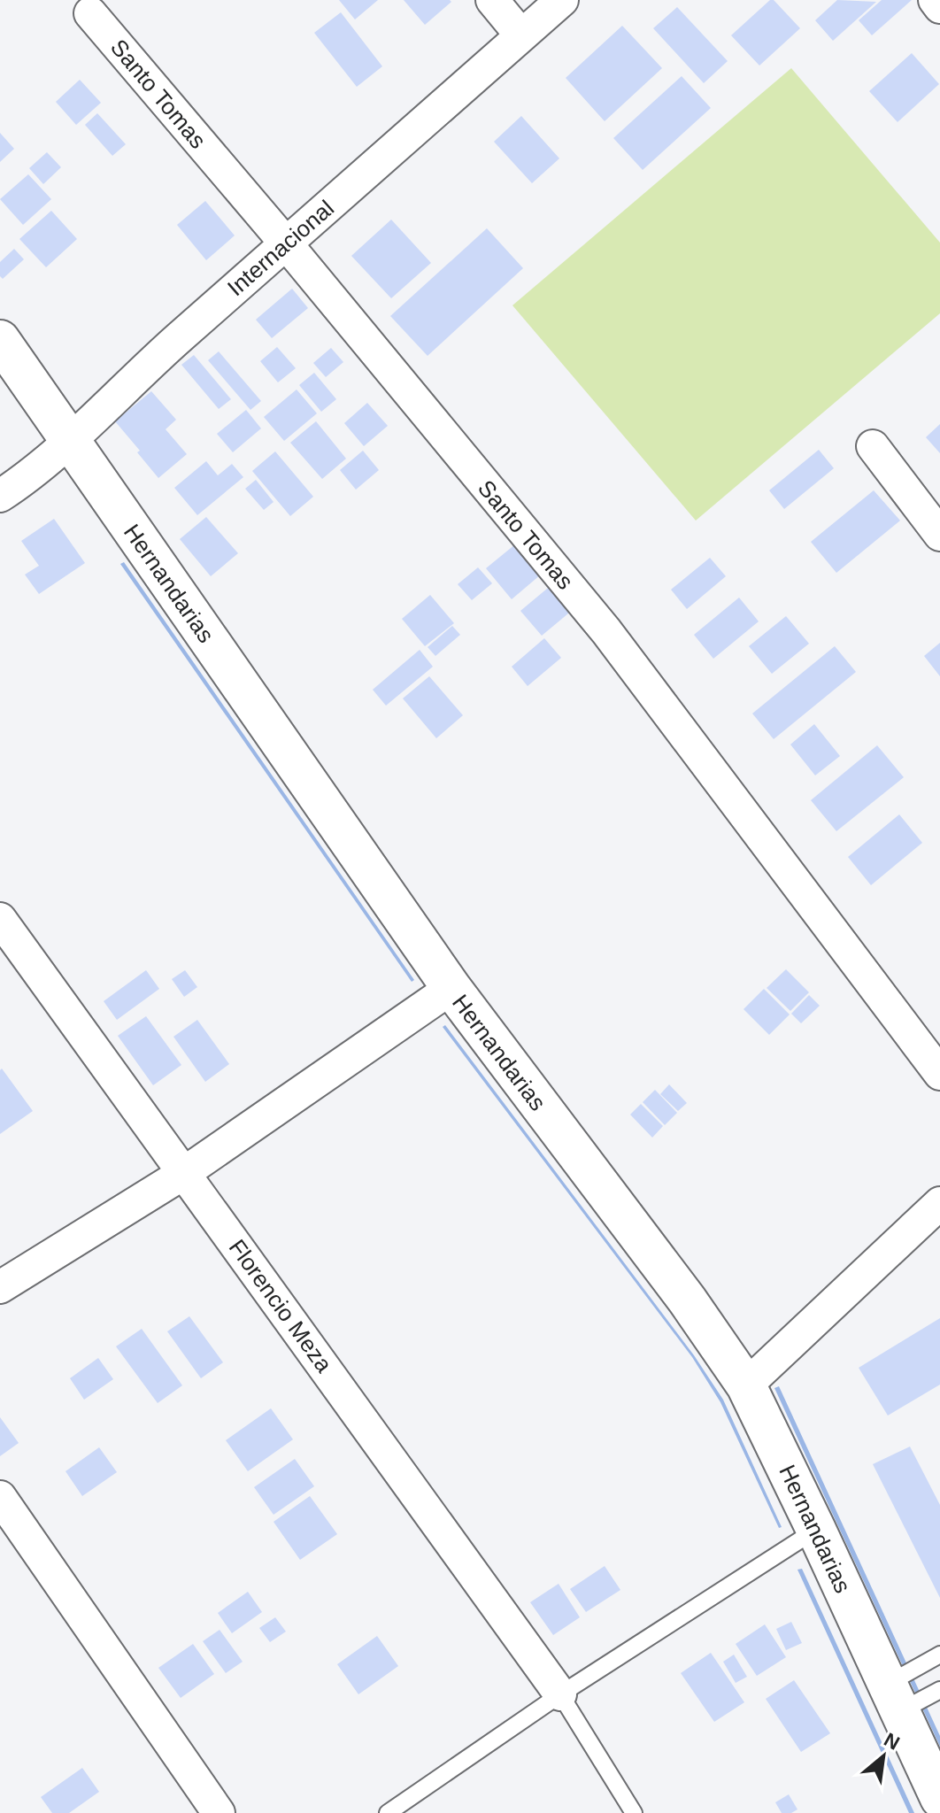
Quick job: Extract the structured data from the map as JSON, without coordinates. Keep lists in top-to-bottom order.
{
  "streets": {
    "street": [
      "Santo Tomas",
      "Internacional",
      "Hernandarias",
      "Florencio Meza"
    ]
  },
  "crossings": [
    ["Santo Tomas", "Internacional"],
    ["Internacional", "Hernandarias"]
  ],
  "north": "top right"
}
